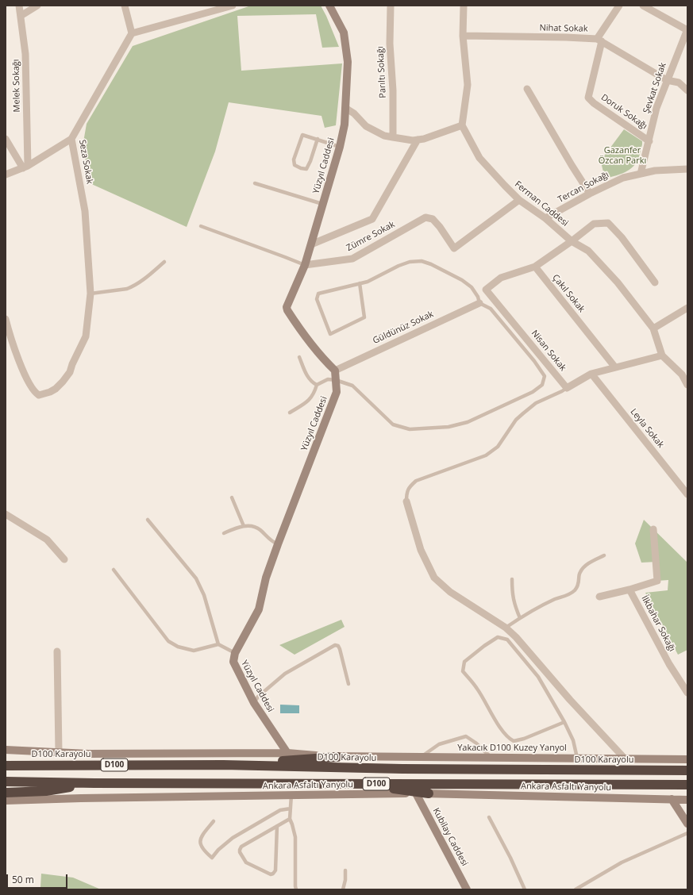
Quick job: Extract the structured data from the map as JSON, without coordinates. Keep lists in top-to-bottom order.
{
  "streets": {
    "highway": ["D100 Karayolu", "D100"],
    "main road": [
      "Yüzyıl Caddesi",
      "Yakacık D100 Kuzey Yanyol",
      "Ankara Asfaltı Yanyolu",
      "Kubilay Caddesi"
    ],
    "street": [
      "Nihat Sokak",
      "Parıltı Sokağı",
      "Melek Sokağı",
      "Şevkat Sokak",
      "Doruk Sokağı",
      "Seza Sokak",
      "Tercan Sokağı",
      "Ferman Caddesi",
      "Zümre Sokak",
      "Çakıl Sokak",
      "Güldünüz Sokak",
      "Nisan Sokak",
      "Leyla Sokak",
      "İlkbahar Sokağı"
    ]
  },
  "crossings": [
    ["Nihat Sokak", "Şevkat Sokak"],
    ["Nihat Sokak", "Doruk Sokağı"],
    ["Şevkat Sokak", "Doruk Sokağı"],
    ["Şevkat Sokak", "Tercan Sokağı"],
    ["Yüzyıl Caddesi", "Zümre Sokak"],
    ["Yüzyıl Caddesi", "Güldünüz Sokak"],
    ["Tercan Sokağı", "Ferman Caddesi"],
    ["Ferman Caddesi", "Zümre Sokak"],
    ["Çakıl Sokak", "Nisan Sokak"],
    ["Yakacık D100 Kuzey Yanyol", "D100"],
    ["D100 Karayolu", "D100"],
    ["Ankara Asfaltı Yanyolu", "Kubilay Caddesi"]
  ],
  "parks": ["Gazanfer Özcan Parkı"],
  "scale_bar": "50 m"
}
